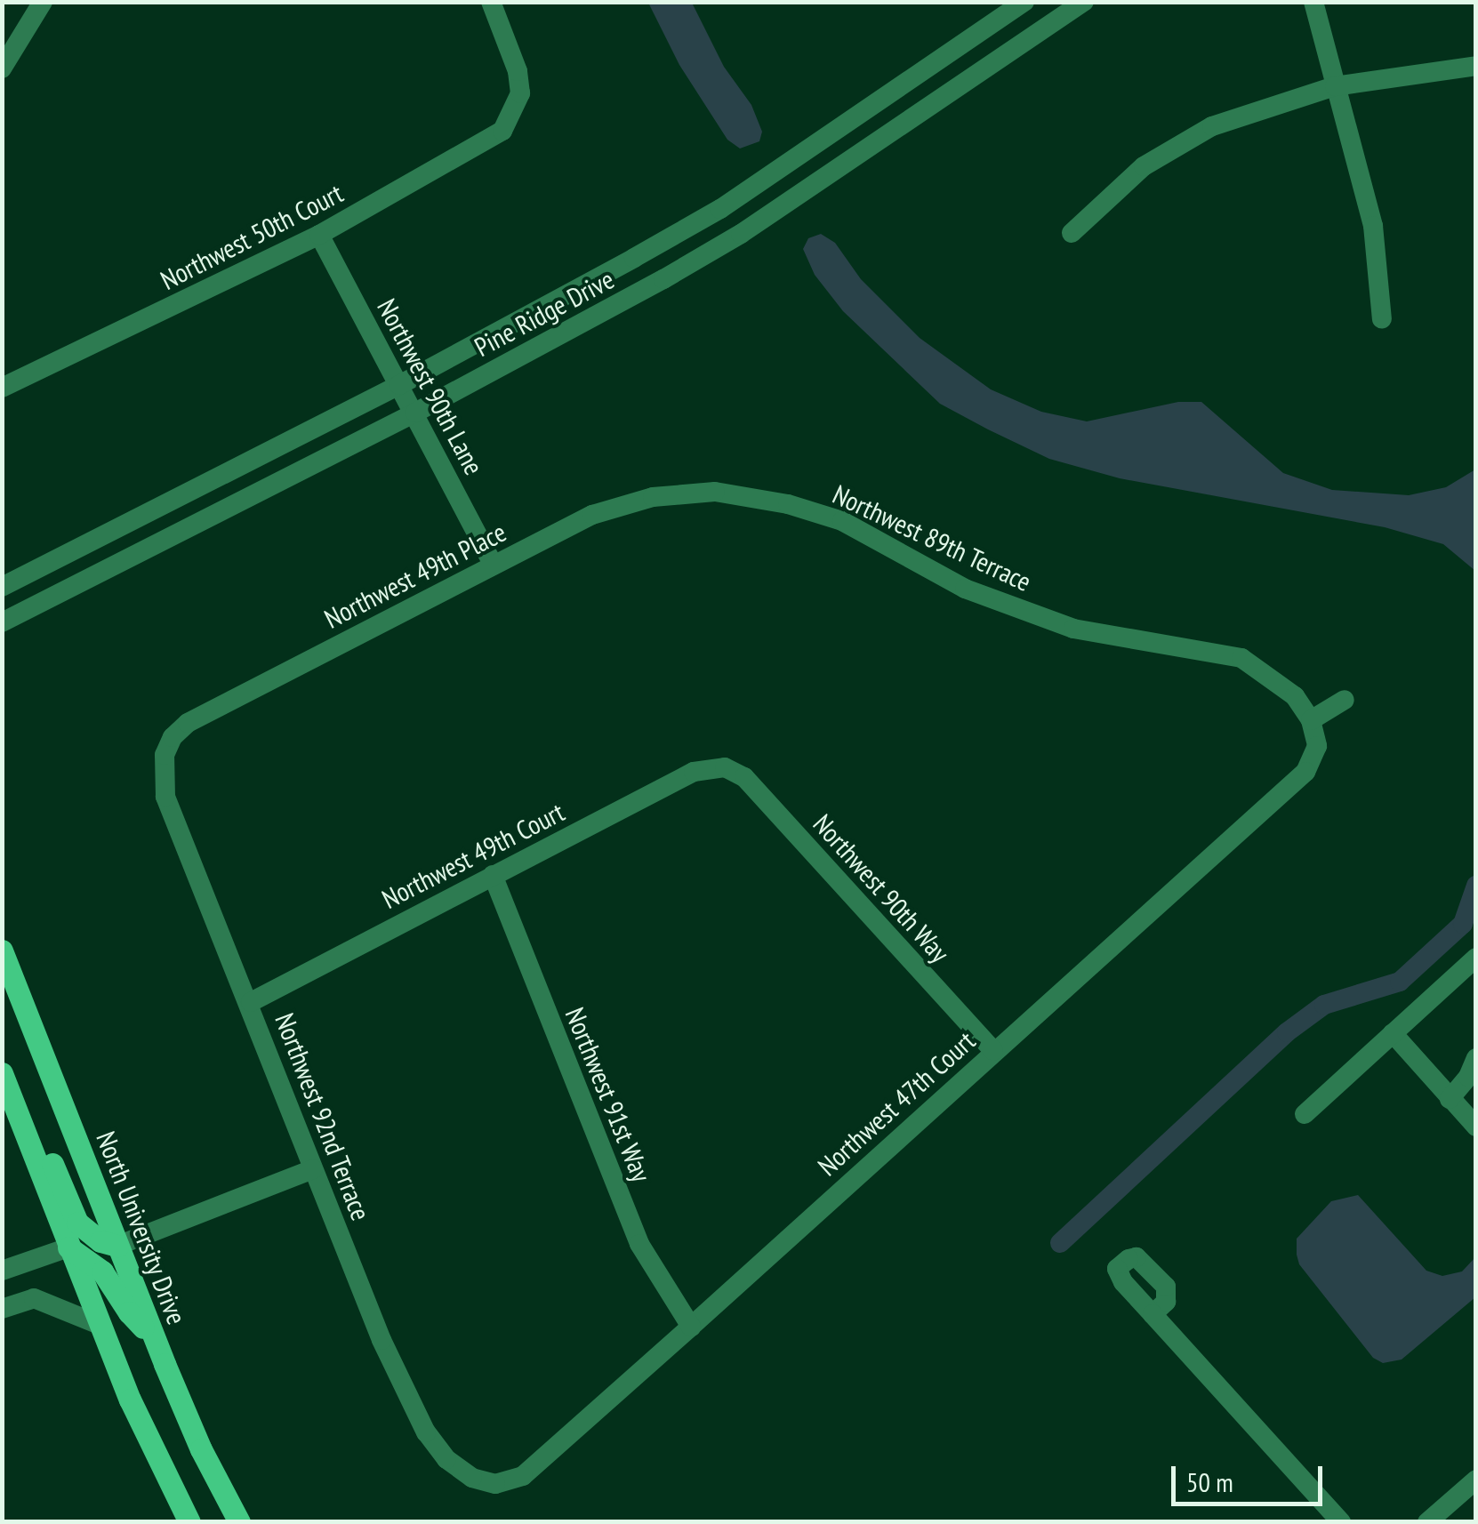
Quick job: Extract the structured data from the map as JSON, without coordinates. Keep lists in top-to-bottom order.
{
  "streets": {
    "main road": ["North University Drive"],
    "street": [
      "Northwest 50th Court",
      "Pine Ridge Drive",
      "Northwest 90th Lane",
      "Northwest 89th Terrace",
      "Northwest 49th Place",
      "Northwest 49th Court",
      "Northwest 90th Way",
      "Northwest 91st Way",
      "Northwest 47th Court",
      "Northwest 92nd Terrace"
    ]
  },
  "crossings": [
    ["Northwest 50th Court", "Northwest 90th Lane"],
    ["Pine Ridge Drive", "Northwest 90th Lane"],
    ["Northwest 90th Lane", "Northwest 49th Place"],
    ["Northwest 89th Terrace", "Northwest 49th Place"],
    ["Northwest 89th Terrace", "Northwest 47th Court"],
    ["Northwest 49th Place", "Northwest 92nd Terrace"],
    ["Northwest 49th Court", "Northwest 90th Way"],
    ["Northwest 49th Court", "Northwest 91st Way"],
    ["Northwest 49th Court", "Northwest 92nd Terrace"],
    ["Northwest 90th Way", "Northwest 47th Court"],
    ["Northwest 91st Way", "Northwest 47th Court"],
    ["Northwest 47th Court", "Northwest 92nd Terrace"]
  ],
  "scale_bar": "50 m"
}
